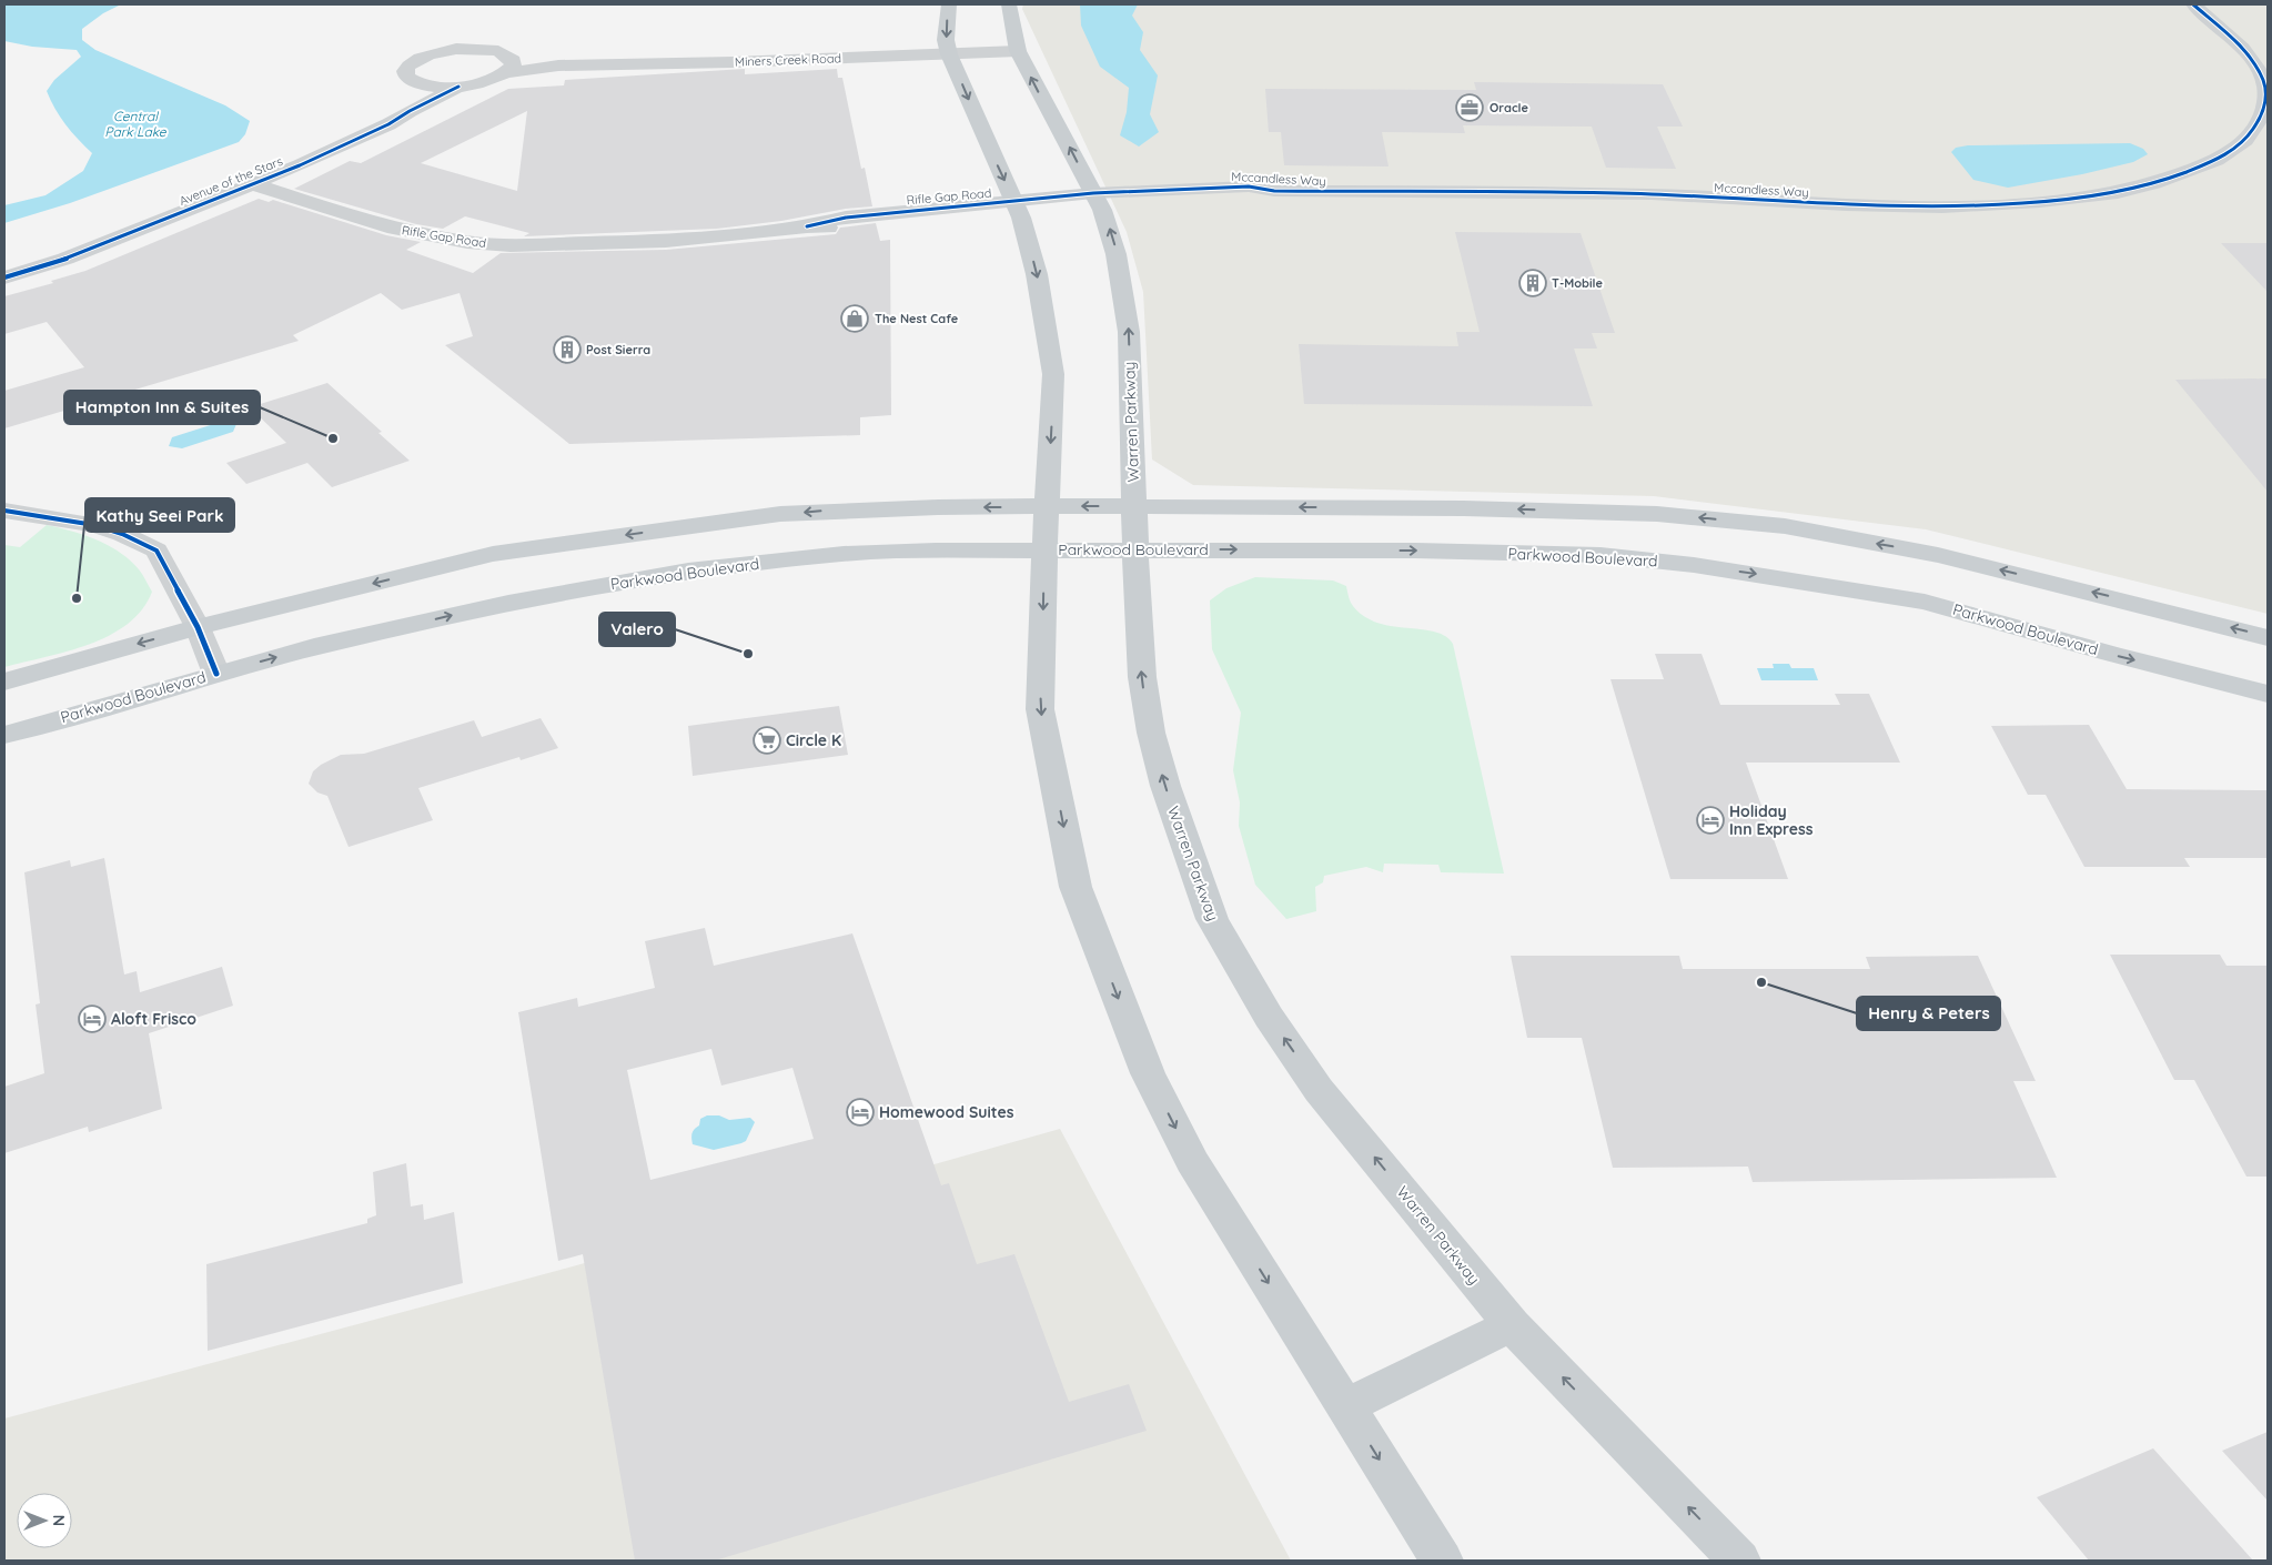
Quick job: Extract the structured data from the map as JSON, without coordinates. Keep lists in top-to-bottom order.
{
  "streets": {
    "main road": ["Warren Parkway", "Parkwood Boulevard"],
    "street": [
      "Miners Creek Road",
      "Mccandless Way",
      "Avenue of the Stars",
      "Rifle Gap Road"
    ]
  },
  "crossings": [
    ["Miners Creek Road", "Avenue of the Stars"],
    ["Miners Creek Road", "Warren Parkway"],
    ["Mccandless Way", "Rifle Gap Road"],
    ["Mccandless Way", "Warren Parkway"],
    ["Avenue of the Stars", "Rifle Gap Road"],
    ["Rifle Gap Road", "Warren Parkway"],
    ["Warren Parkway", "Parkwood Boulevard"]
  ],
  "water": ["Central Park Lake"],
  "places": {
    "office": ["Oracle"],
    "building": ["T-Mobile", "Post Sierra"],
    "shop": ["The Nest Cafe"],
    "other": [
      "Hampton Inn & Suites",
      "Kathy Seei Park",
      "Valero",
      "Henry & Peters"
    ],
    "supermarket": ["Circle K"],
    "hotel": ["Holiday Inn Express", "Aloft Frisco", "Homewood Suites"]
  },
  "north": "right"
}
